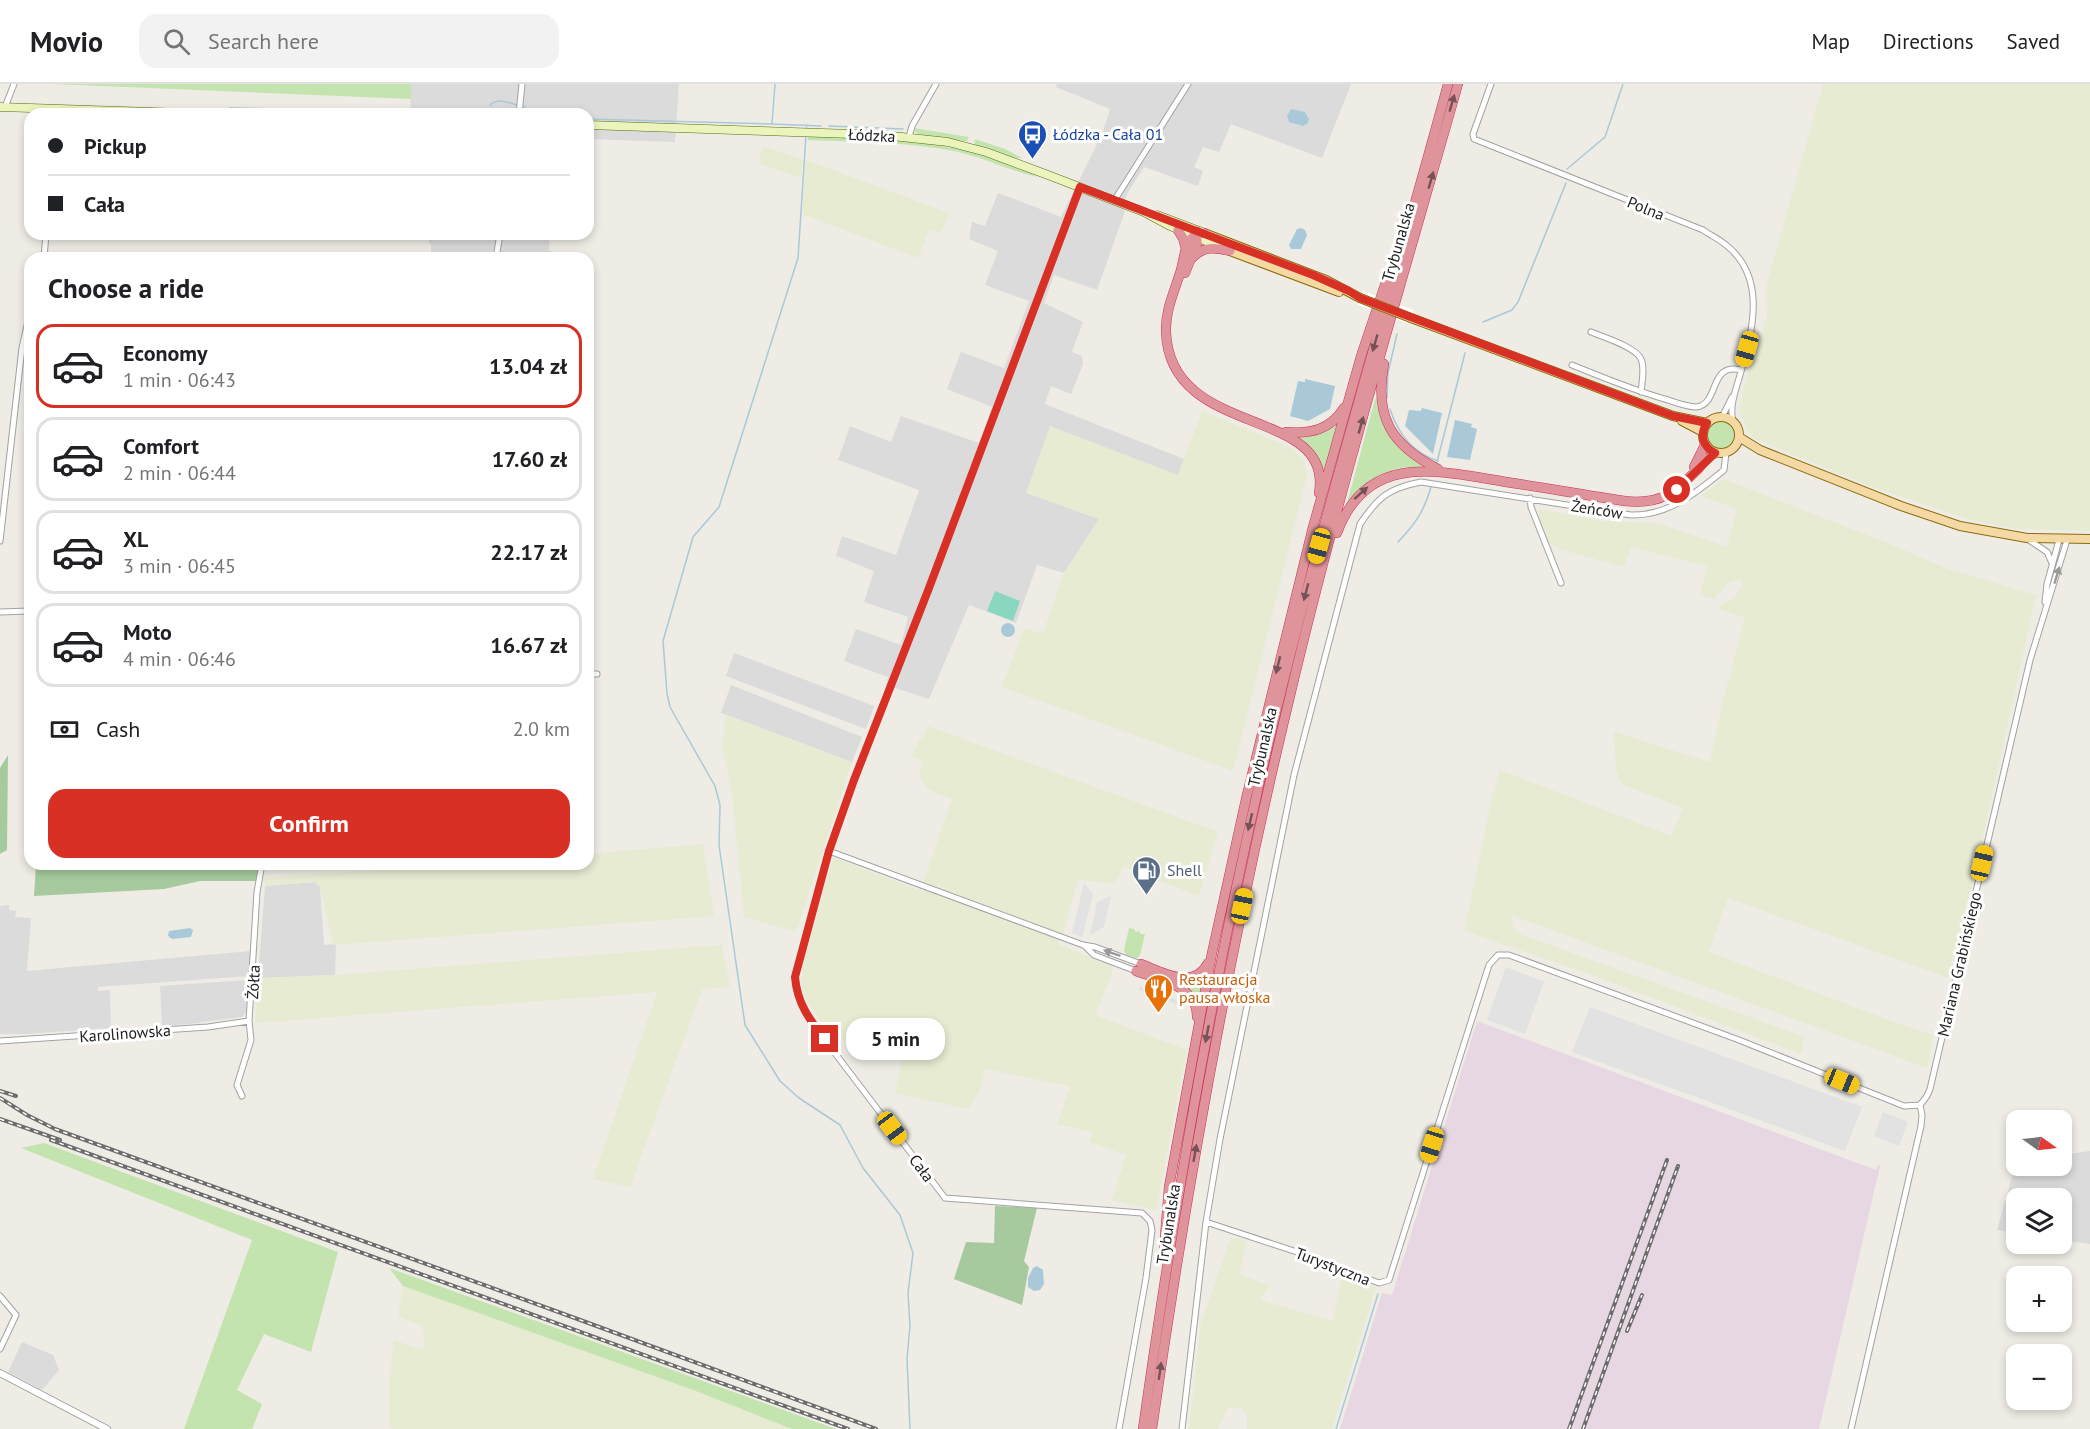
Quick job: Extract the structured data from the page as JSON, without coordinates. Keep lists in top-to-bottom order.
{
  "streets": {
    "highway": ["Trybunalska"],
    "main road": ["Łódzka"],
    "street": [
      "Polna",
      "Żeńców",
      "Mariana Grabińskiego",
      "Żółta",
      "Karolinowska",
      "Cała",
      "Turystyczna"
    ]
  },
  "crossings": [
    ["Łódzka", "Cała"],
    ["Polna", "Żeńców"],
    ["Mariana Grabińskiego", "Turystyczna"],
    ["Żółta", "Karolinowska"]
  ],
  "places": {
    "bus stop": ["Łódzka - Cała 01"],
    "fuel station": ["Shell"],
    "restaurant": ["Restauracja pausa włoska"]
  },
  "north": "right",
  "page": {
    "header": "Movio",
    "search": "Search here",
    "nav": ["Map", "Directions", "Saved"],
    "banner": ["Pickup", "Cała"],
    "heading": "Choose a ride",
    "list": [
      {
        "name": "Economy",
        "note": "1 min · 06:43",
        "value": "13.04 zł"
      },
      {
        "name": "Comfort",
        "note": "2 min · 06:44",
        "value": "17.60 zł"
      },
      {
        "name": "XL",
        "note": "3 min · 06:45",
        "value": "22.17 zł"
      },
      {
        "name": "Moto",
        "note": "4 min · 06:46",
        "value": "16.67 zł"
      }
    ],
    "pay": ["Cash", "2.0 km"],
    "buttons": "Confirm",
    "bubble": "5 min",
    "map_buttons": ["+", "−"]
  }
}
